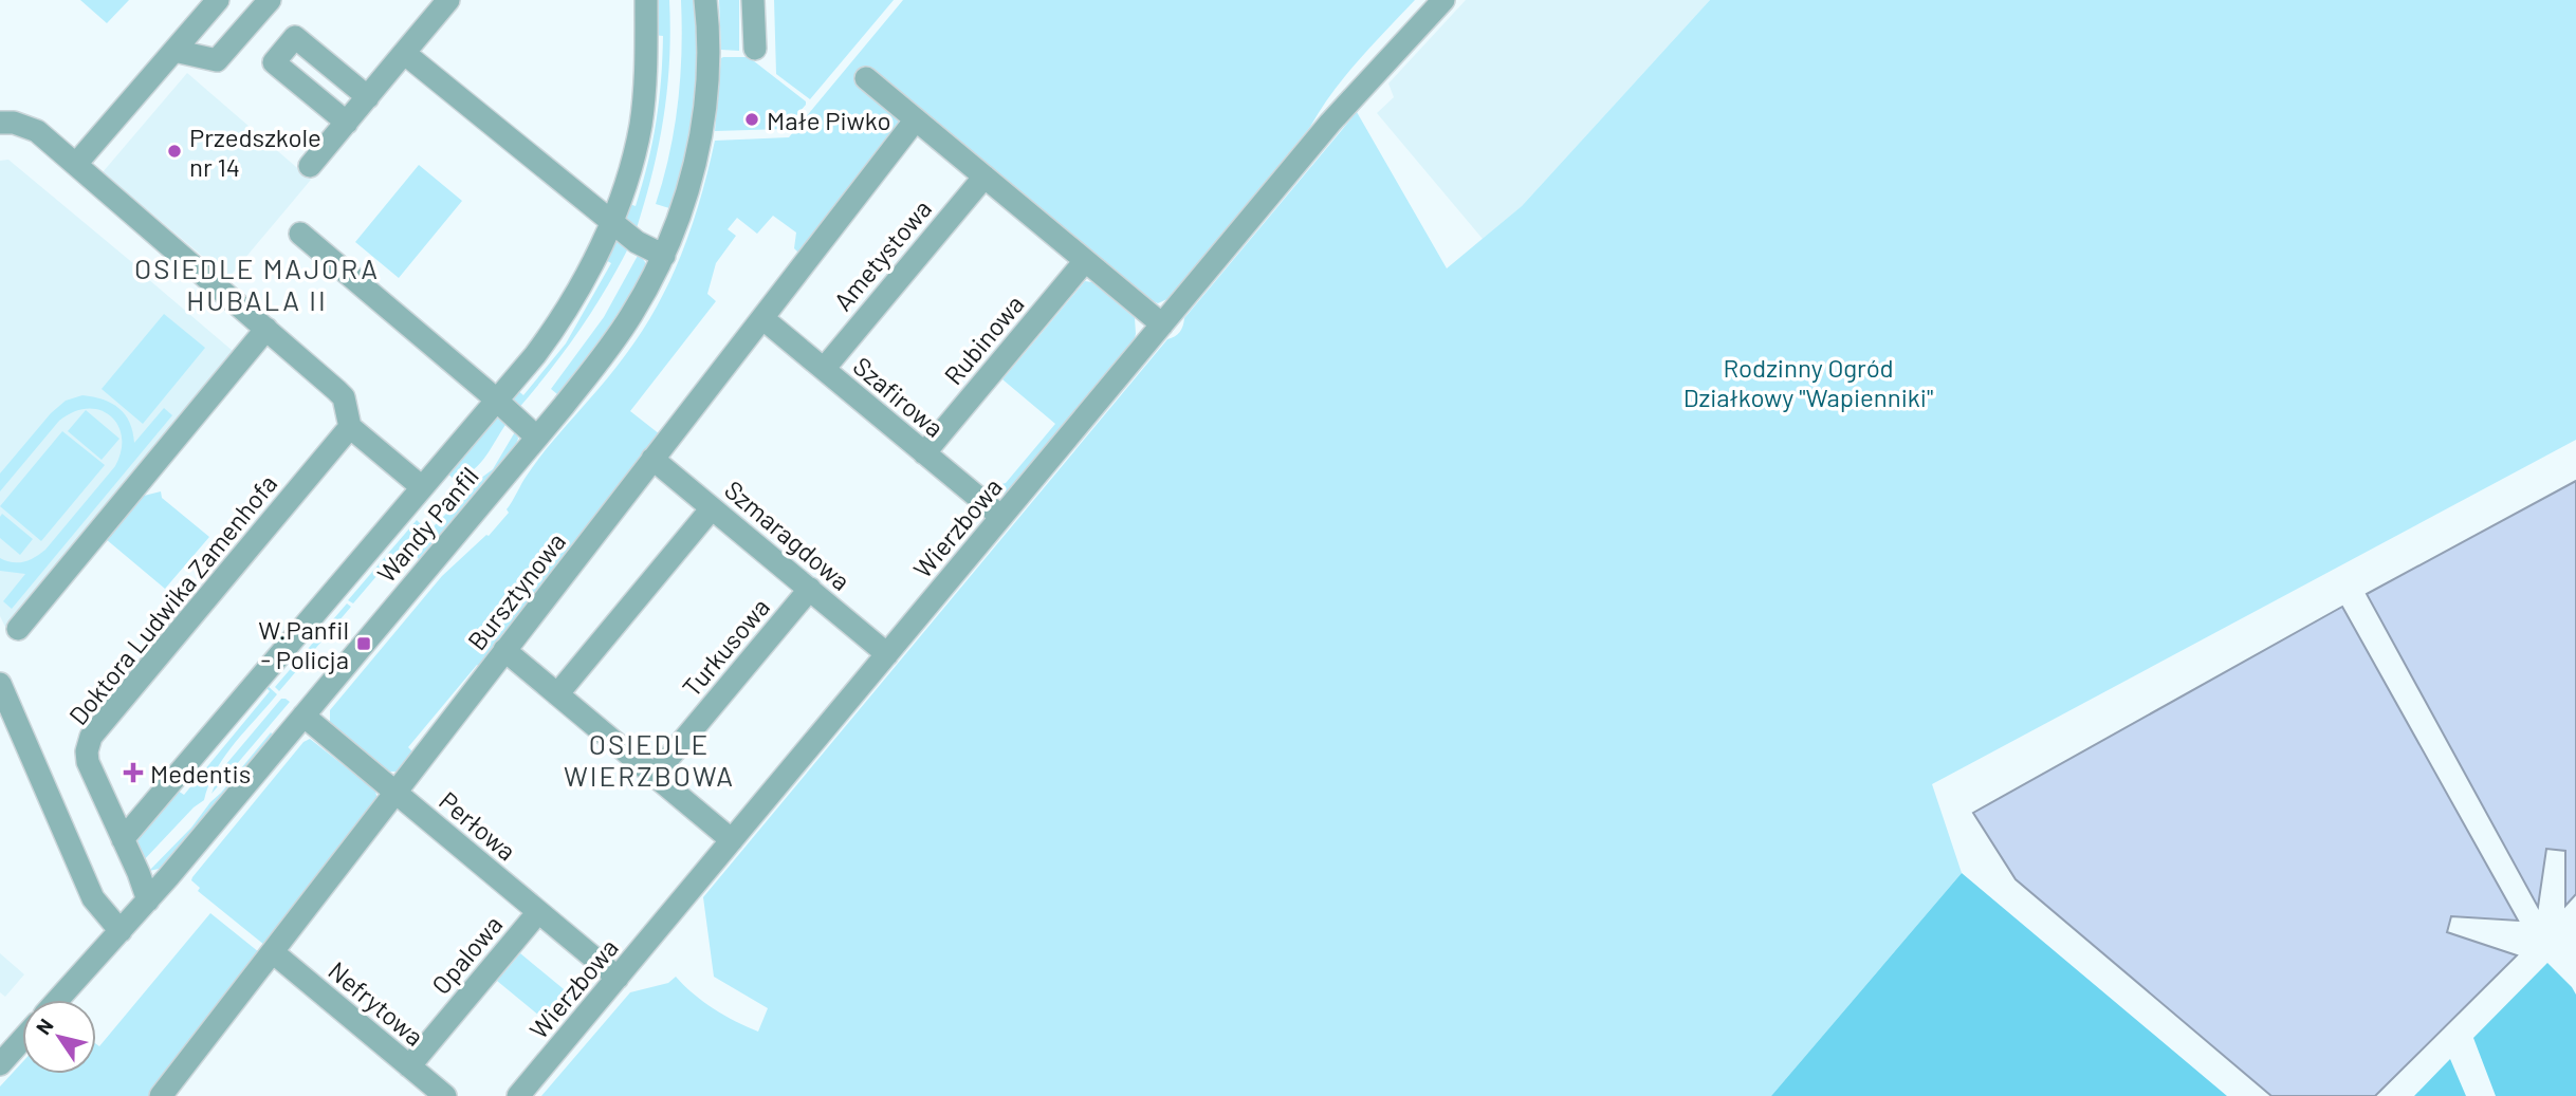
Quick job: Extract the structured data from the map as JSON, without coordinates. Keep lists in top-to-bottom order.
{
  "streets": {
    "street": [
      "Ametystowa",
      "Rubinowa",
      "Szafirowa",
      "Wandy Panfil",
      "Wierzbowa",
      "Szmaragdowa",
      "Bursztynowa",
      "Doktora Ludwika Zamenhofa",
      "Turkusowa",
      "Perłowa",
      "Opalowa",
      "Nefrytowa"
    ]
  },
  "crossings": [
    ["Ametystowa", "Szafirowa"],
    ["Rubinowa", "Szafirowa"],
    ["Szafirowa", "Wierzbowa"],
    ["Szafirowa", "Bursztynowa"],
    ["Wandy Panfil", "Doktora Ludwika Zamenhofa"],
    ["Wandy Panfil", "Perłowa"],
    ["Wierzbowa", "Szmaragdowa"],
    ["Wierzbowa", "Perłowa"],
    ["Szmaragdowa", "Bursztynowa"],
    ["Szmaragdowa", "Turkusowa"],
    ["Bursztynowa", "Perłowa"],
    ["Bursztynowa", "Nefrytowa"],
    ["Perłowa", "Opalowa"],
    ["Opalowa", "Nefrytowa"]
  ],
  "districts": ["OSIEDLE MAJORA HUBALA II", "OSIEDLE WIERZBOWA"],
  "parks": ["Rodzinny Ogród Działkowy \"Wapienniki\""],
  "places": {
    "other": ["Małe Piwko", "Przedszkole nr 14"],
    "transit": ["W.Panfil - Policja"],
    "health": ["Medentis"]
  },
  "north": "top left"
}
